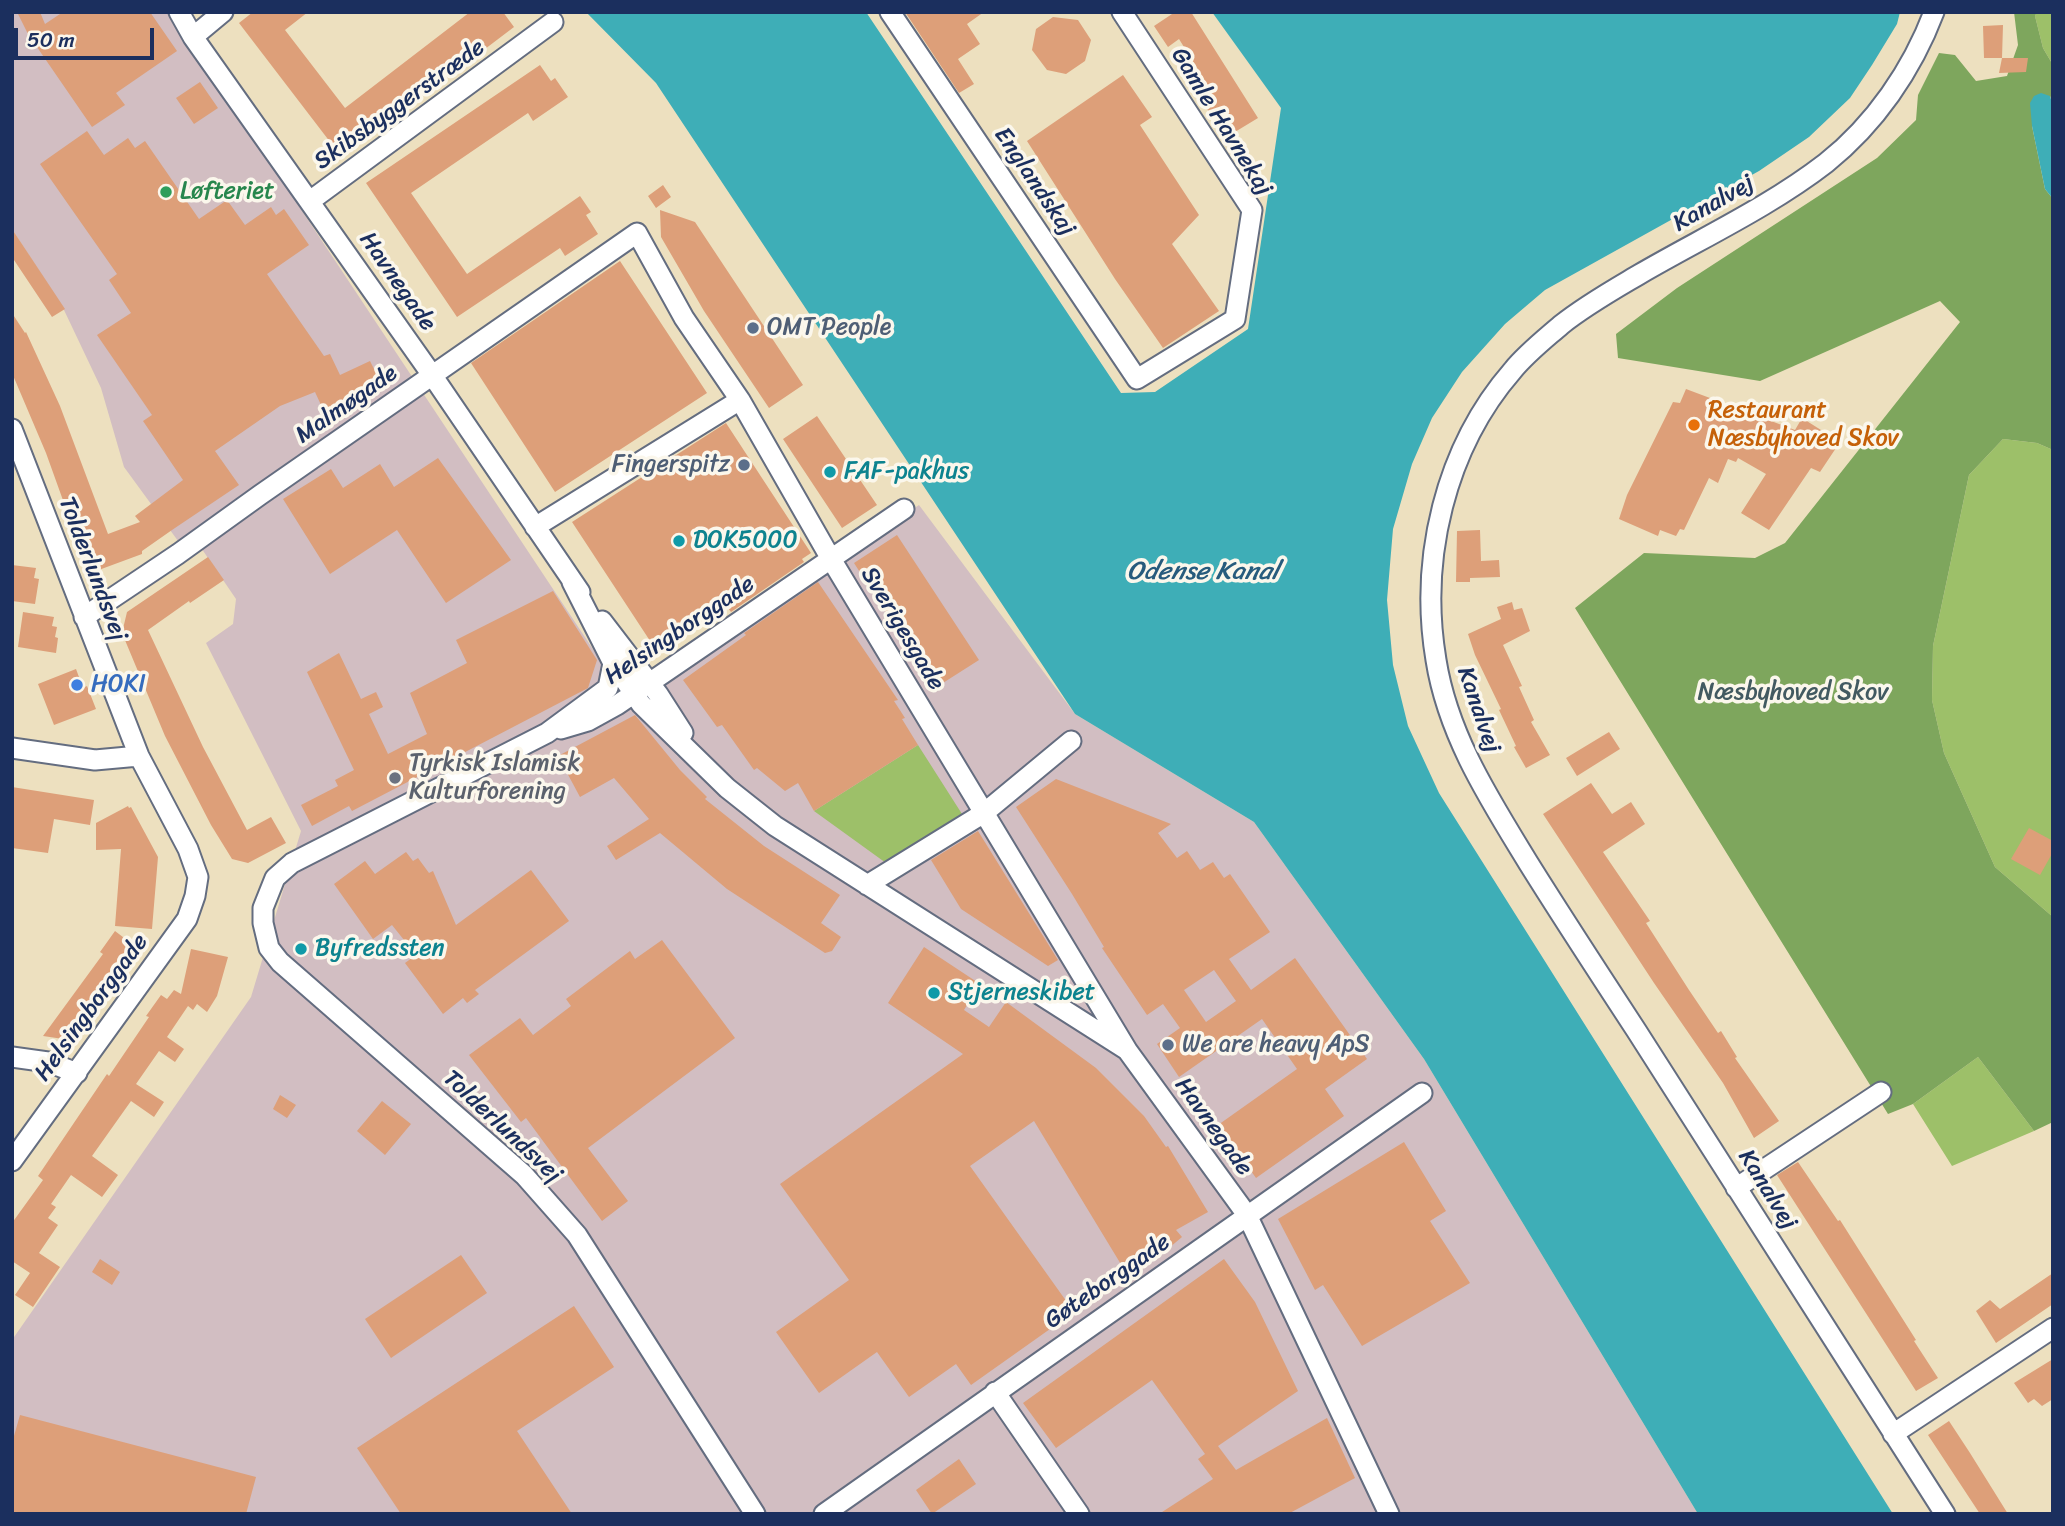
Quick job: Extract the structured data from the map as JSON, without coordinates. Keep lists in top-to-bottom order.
{
  "streets": {
    "street": [
      "Skibsbyggerstræde",
      "Gamle Havnekaj",
      "Englandskaj",
      "Kanalvej",
      "Havnegade",
      "Malmøgade",
      "Tolderlundsvej",
      "Sverigesgade",
      "Helsingborggade",
      "Gøteborggade"
    ]
  },
  "crossings": [
    ["Skibsbyggerstræde", "Havnegade"],
    ["Gamle Havnekaj", "Englandskaj"],
    ["Havnegade", "Malmøgade"],
    ["Havnegade", "Sverigesgade"],
    ["Havnegade", "Helsingborggade"],
    ["Havnegade", "Gøteborggade"],
    ["Malmøgade", "Tolderlundsvej"],
    ["Malmøgade", "Sverigesgade"],
    ["Tolderlundsvej", "Helsingborggade"],
    ["Sverigesgade", "Helsingborggade"]
  ],
  "water": ["Odense Kanal"],
  "parks": ["Næsbyhoved Skov"],
  "places": [
    "Løfteriet",
    "OMT People",
    "Restaurant Næsbyhoved Skov",
    "Fingerspitz",
    "FAF-pakhus",
    "DOK5000",
    "HOKI",
    "Tyrkisk Islamisk Kulturforening",
    "Byfredssten",
    "Stjerneskibet",
    "We are heavy ApS"
  ],
  "scale_bar": "50 m"
}
